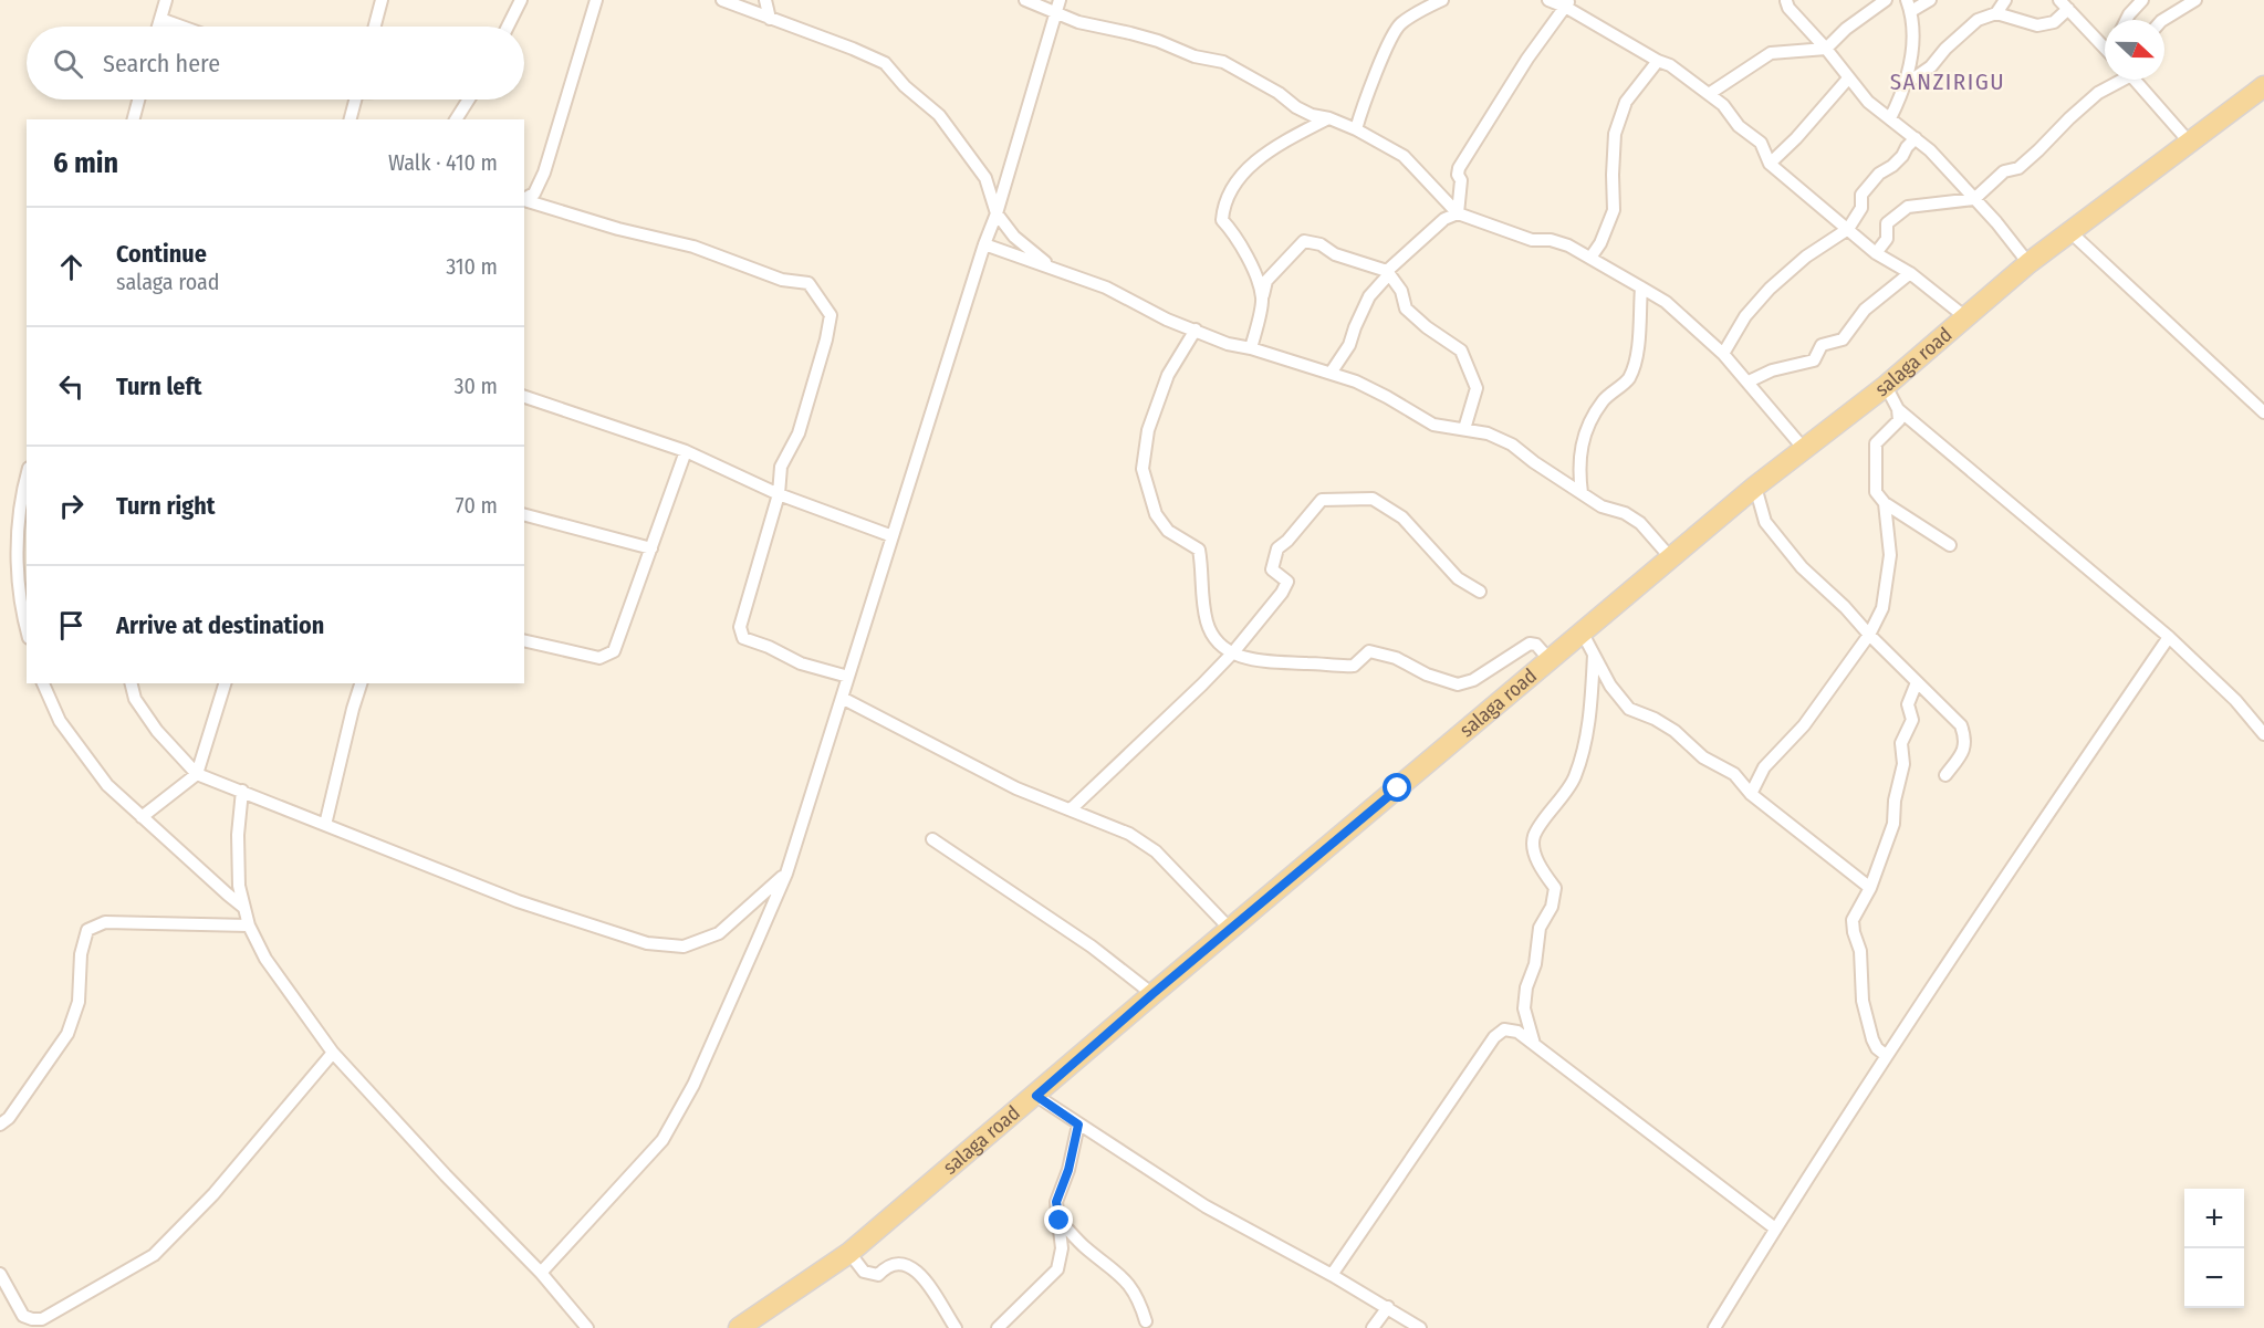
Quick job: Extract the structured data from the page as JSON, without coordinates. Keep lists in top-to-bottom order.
{
  "streets": {
    "main road": ["salaga road"]
  },
  "districts": ["SANZIRIGU"],
  "north": "right",
  "page": {
    "search": "Search here",
    "heading": ["6 min", "Walk · 410 m"],
    "list": [
      ["Continue", "salaga road", "310 m"],
      ["Turn left", "30 m"],
      ["Turn right", "70 m"],
      "Arrive at destination"
    ],
    "map_buttons": ["+", "−"]
  }
}
